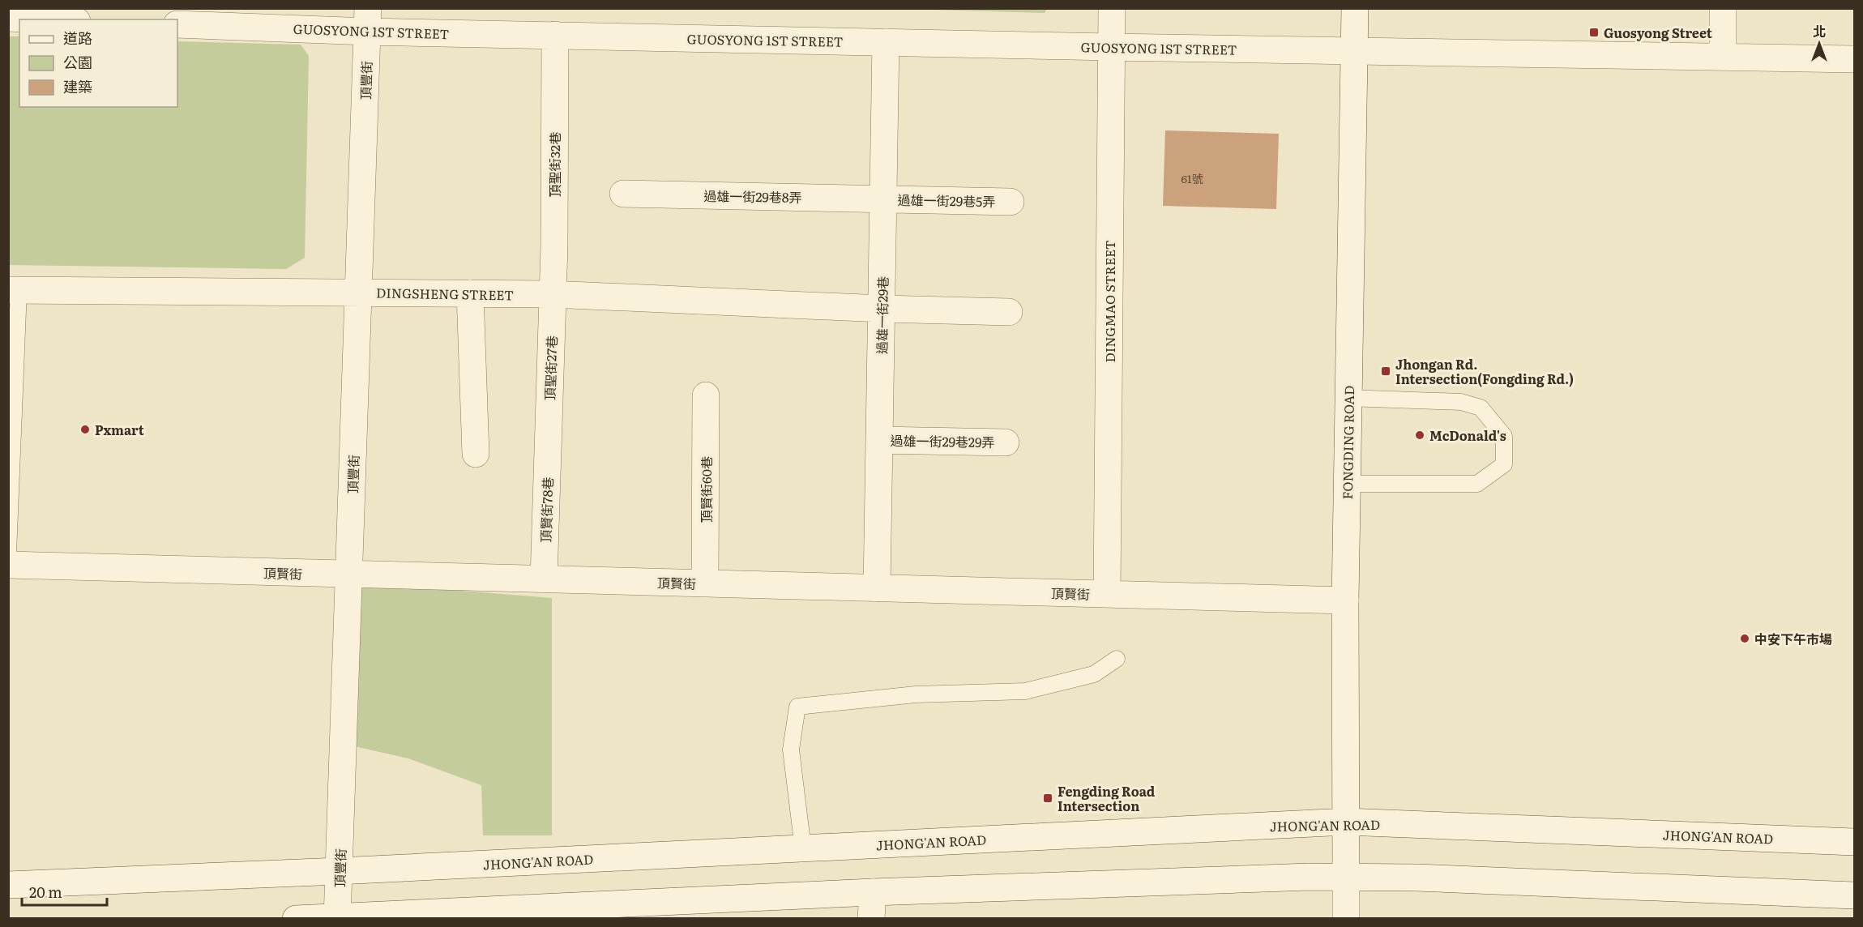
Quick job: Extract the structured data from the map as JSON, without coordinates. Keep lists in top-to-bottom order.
{
  "streets": {
    "street": [
      "GUOSYONG 1ST STREET",
      "頂豐街",
      "頂聖街32巷",
      "過雄一街29巷8弄",
      "過雄一街29巷5弄",
      "DINGSHENG STREET",
      "DINGMAO STREET",
      "過雄一街29巷",
      "頂聖街27巷",
      "過雄一街29巷29弄",
      "FONGDING ROAD",
      "頂賢街60巷",
      "頂賢街78巷",
      "頂賢街",
      "JHONG'AN ROAD"
    ]
  },
  "crossings": [
    ["GUOSYONG 1ST STREET", "頂豐街"],
    ["GUOSYONG 1ST STREET", "頂聖街32巷"],
    ["GUOSYONG 1ST STREET", "DINGMAO STREET"],
    ["GUOSYONG 1ST STREET", "過雄一街29巷"],
    ["GUOSYONG 1ST STREET", "FONGDING ROAD"],
    ["頂豐街", "DINGSHENG STREET"],
    ["頂豐街", "頂賢街"],
    ["頂豐街", "JHONG'AN ROAD"],
    ["頂聖街32巷", "DINGSHENG STREET"],
    ["頂聖街32巷", "頂聖街27巷"],
    ["過雄一街29巷8弄", "過雄一街29巷5弄"],
    ["過雄一街29巷8弄", "過雄一街29巷"],
    ["過雄一街29巷5弄", "過雄一街29巷"],
    ["DINGSHENG STREET", "過雄一街29巷"],
    ["DINGSHENG STREET", "頂聖街27巷"],
    ["DINGMAO STREET", "頂賢街"],
    ["過雄一街29巷", "過雄一街29巷29弄"],
    ["過雄一街29巷", "頂賢街"],
    ["頂聖街27巷", "頂賢街78巷"],
    ["FONGDING ROAD", "頂賢街"],
    ["FONGDING ROAD", "JHONG'AN ROAD"],
    ["頂賢街60巷", "頂賢街"],
    ["頂賢街78巷", "頂賢街"]
  ],
  "places": {
    "transit": ["Guosyong Street", "Jhongan Rd. Intersection(Fongding Rd.)", "Fengding Road Intersection"],
    "other": ["Pxmart", "McDonald's", "中安下午市場"]
  },
  "house_numbers": ["61號"],
  "legend": ["道路", "公園", "建築"],
  "scale_bar": "20 m",
  "north": "top"
}
